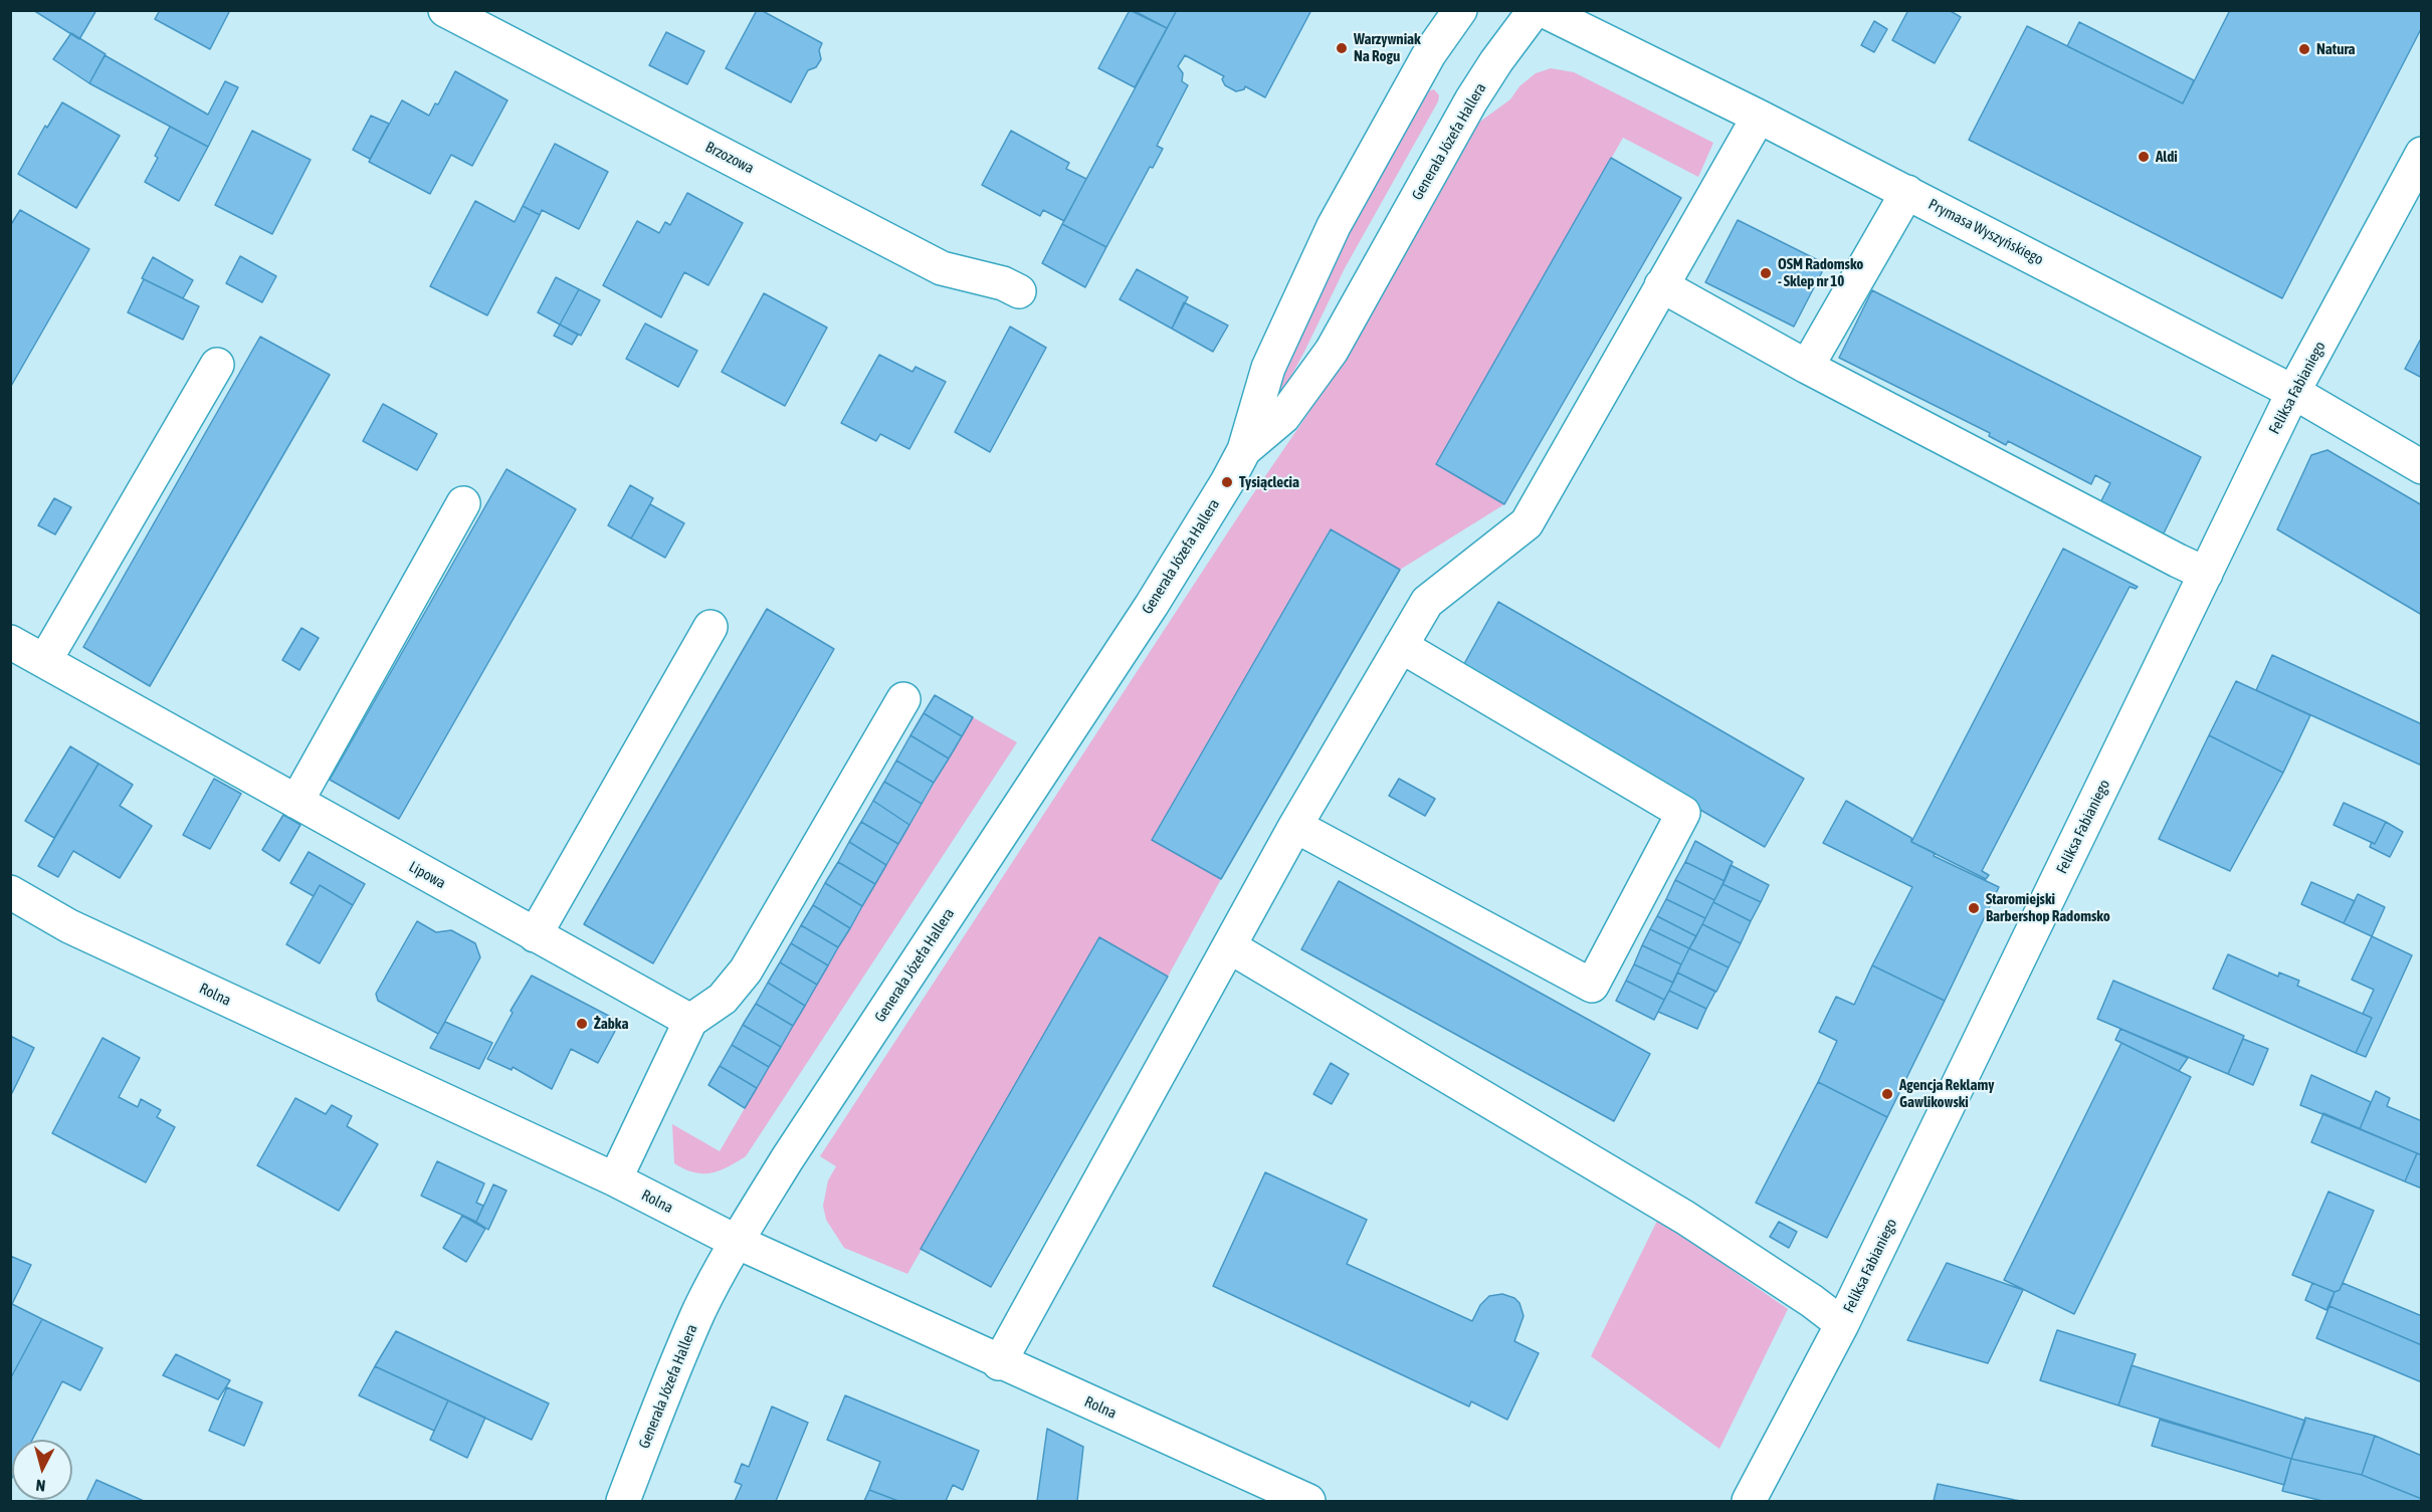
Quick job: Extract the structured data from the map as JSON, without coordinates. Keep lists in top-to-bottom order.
{
  "streets": {
    "street": [
      "Generała Józefa Hallera",
      "Brzozowa",
      "Prymasa Wyszyńskiego",
      "Feliksa Fabianiego",
      "Lipowa",
      "Rolna"
    ]
  },
  "crossings": [
    ["Generała Józefa Hallera", "Rolna"],
    ["Prymasa Wyszyńskiego", "Feliksa Fabianiego"]
  ],
  "places": [
    "Warzywniak Na Rogu",
    "Natura",
    "Aldi",
    "OSM Radomsko - Sklep nr 10",
    "Tysiąclecia",
    "Staromiejski Barbershop Radomsko",
    "Żabka",
    "Agencja Reklamy Gawlikowski"
  ],
  "north": "bottom"
}
